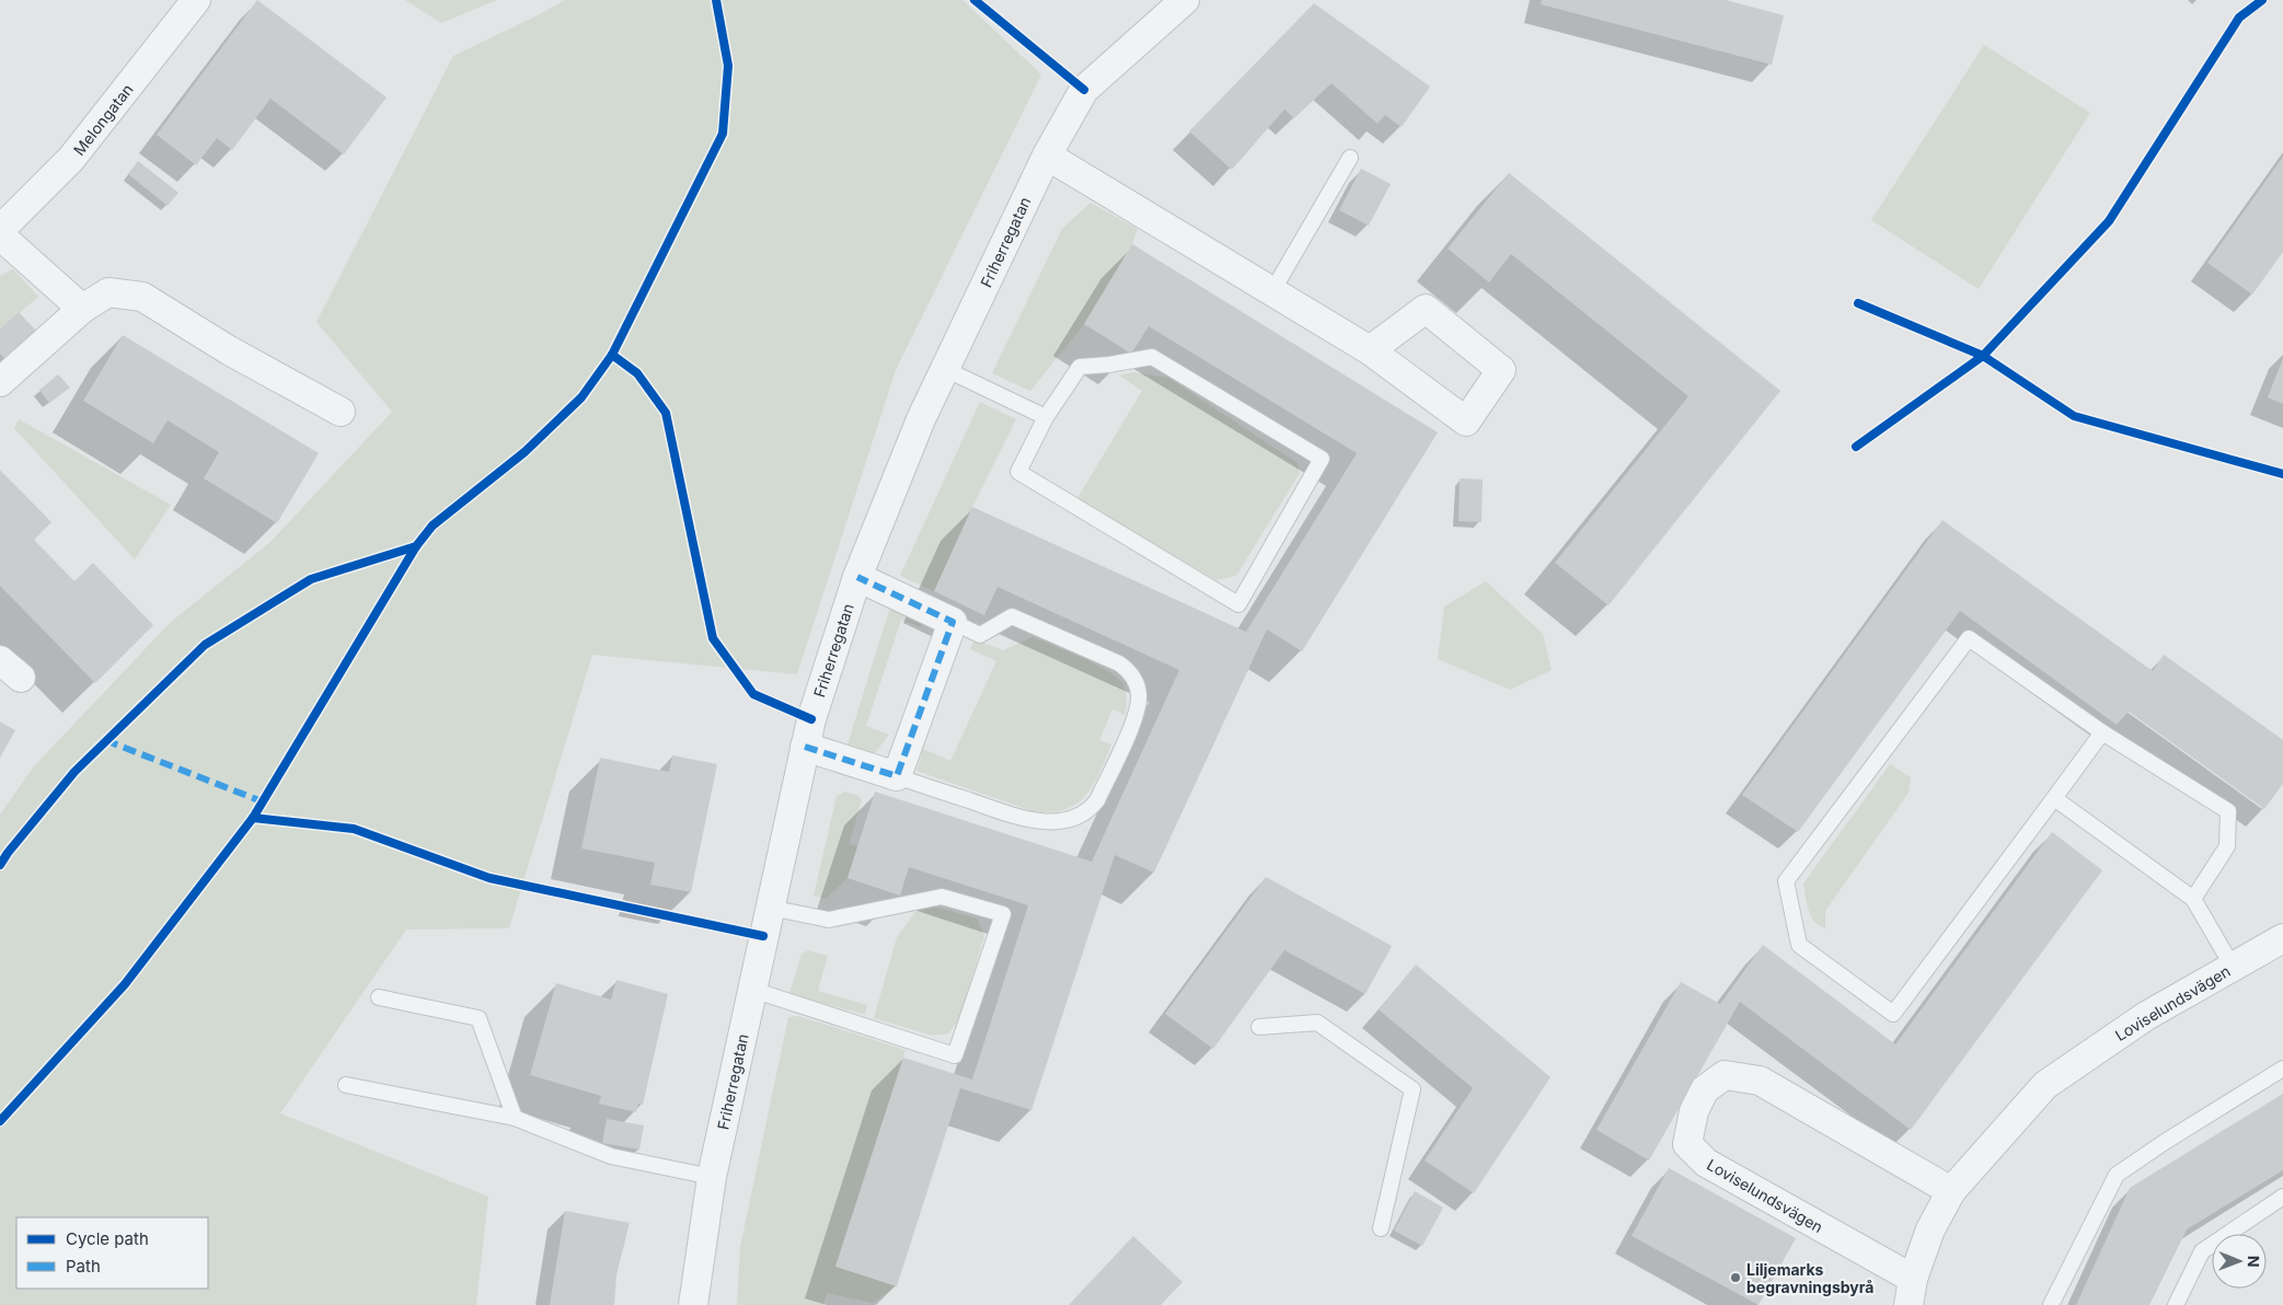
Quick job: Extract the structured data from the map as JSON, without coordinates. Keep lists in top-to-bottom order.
{
  "streets": {
    "street": ["Melongatan", "Friherregatan", "Loviselundsvägen"]
  },
  "places": ["Liljemarks begravningsbyrå"],
  "legend": ["Cycle path", "Path"],
  "north": "right"
}
